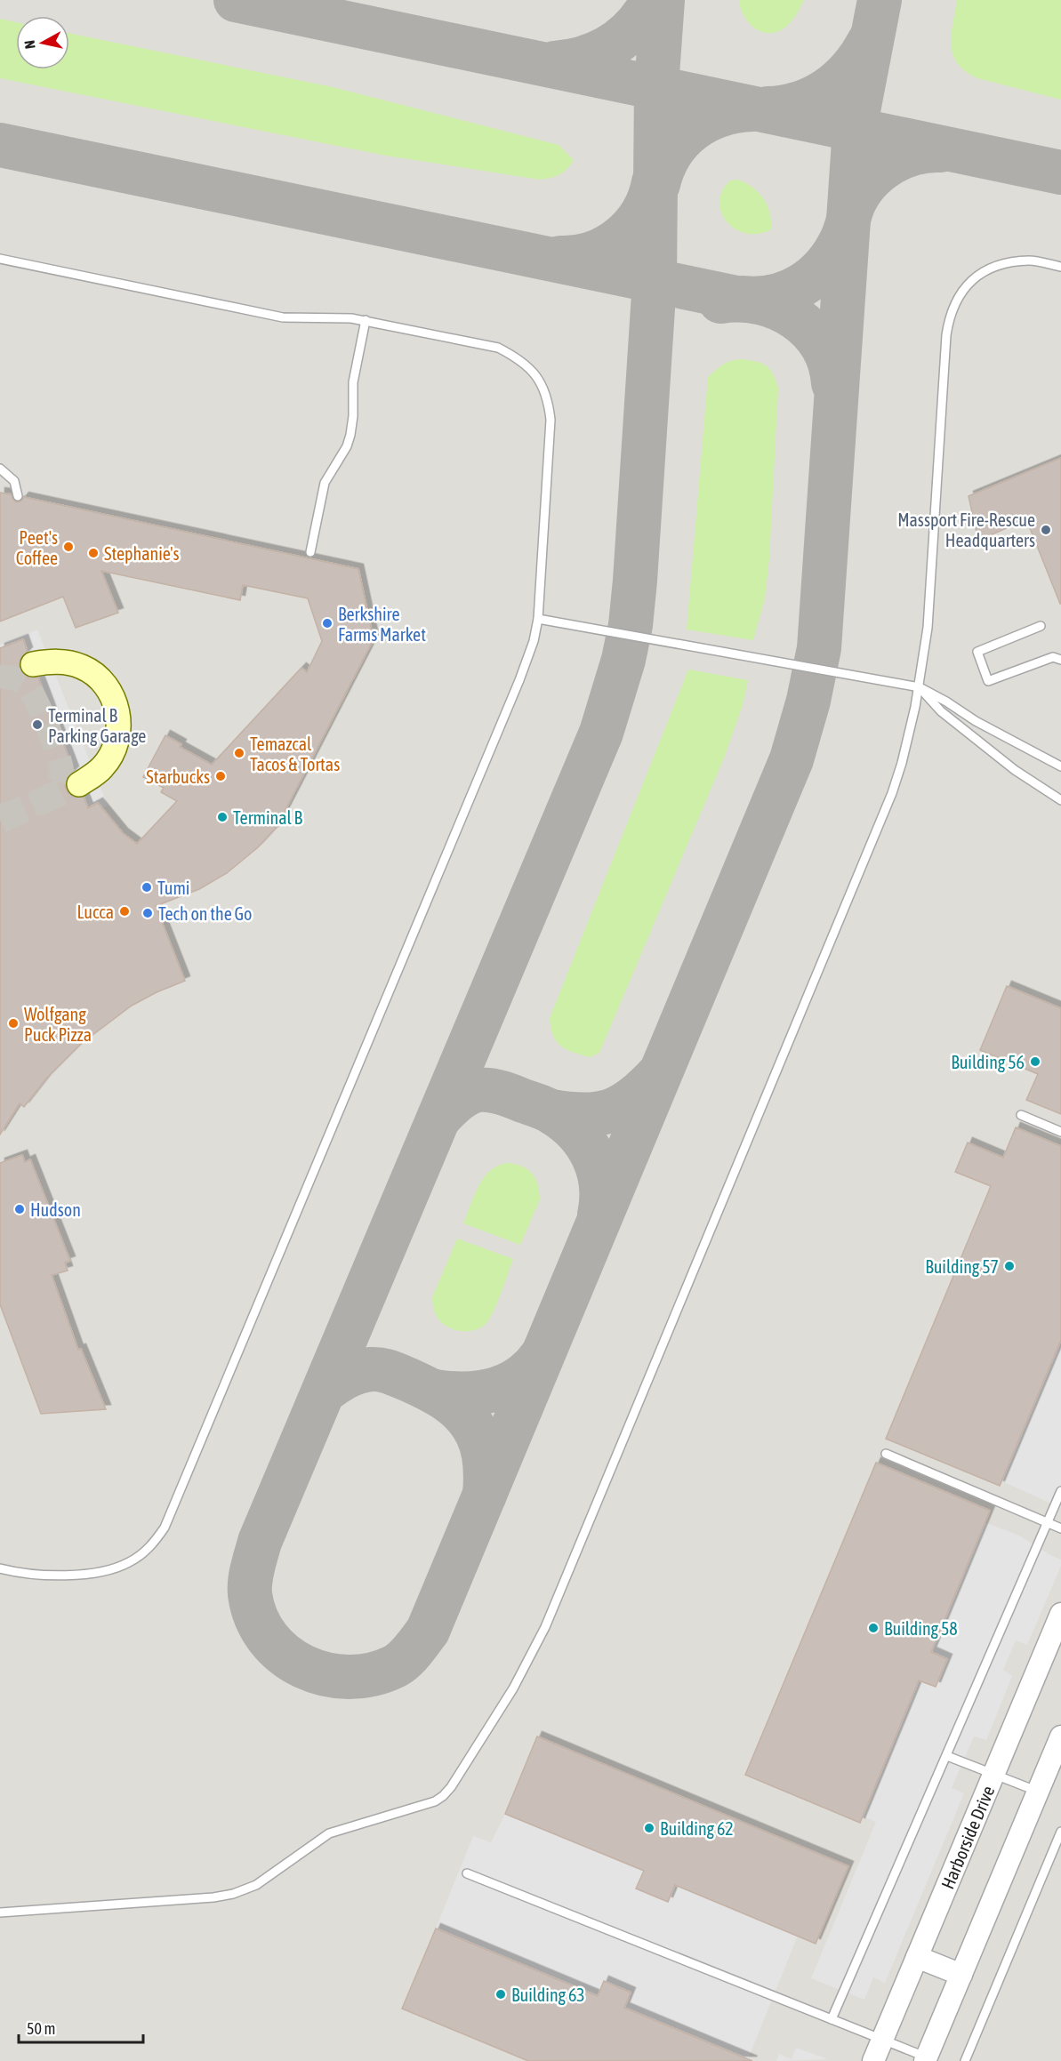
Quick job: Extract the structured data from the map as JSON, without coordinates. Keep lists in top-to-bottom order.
{
  "streets": {
    "street": ["Harborside Drive"]
  },
  "places": [
    "Massport Fire-Rescue Headquarters",
    "Peet's Coffee",
    "Stephanie's",
    "Berkshire Farms Market",
    "Terminal B Parking Garage",
    "Temazcal Tacos & Tortas",
    "Starbucks",
    "Terminal B",
    "Tumi",
    "Lucca",
    "Tech on the Go",
    "Wolfgang Puck Pizza",
    "Building 56",
    "Hudson",
    "Building 57",
    "Building 58",
    "Building 62",
    "Building 63"
  ],
  "scale_bar": "50 m",
  "north": "left"
}
